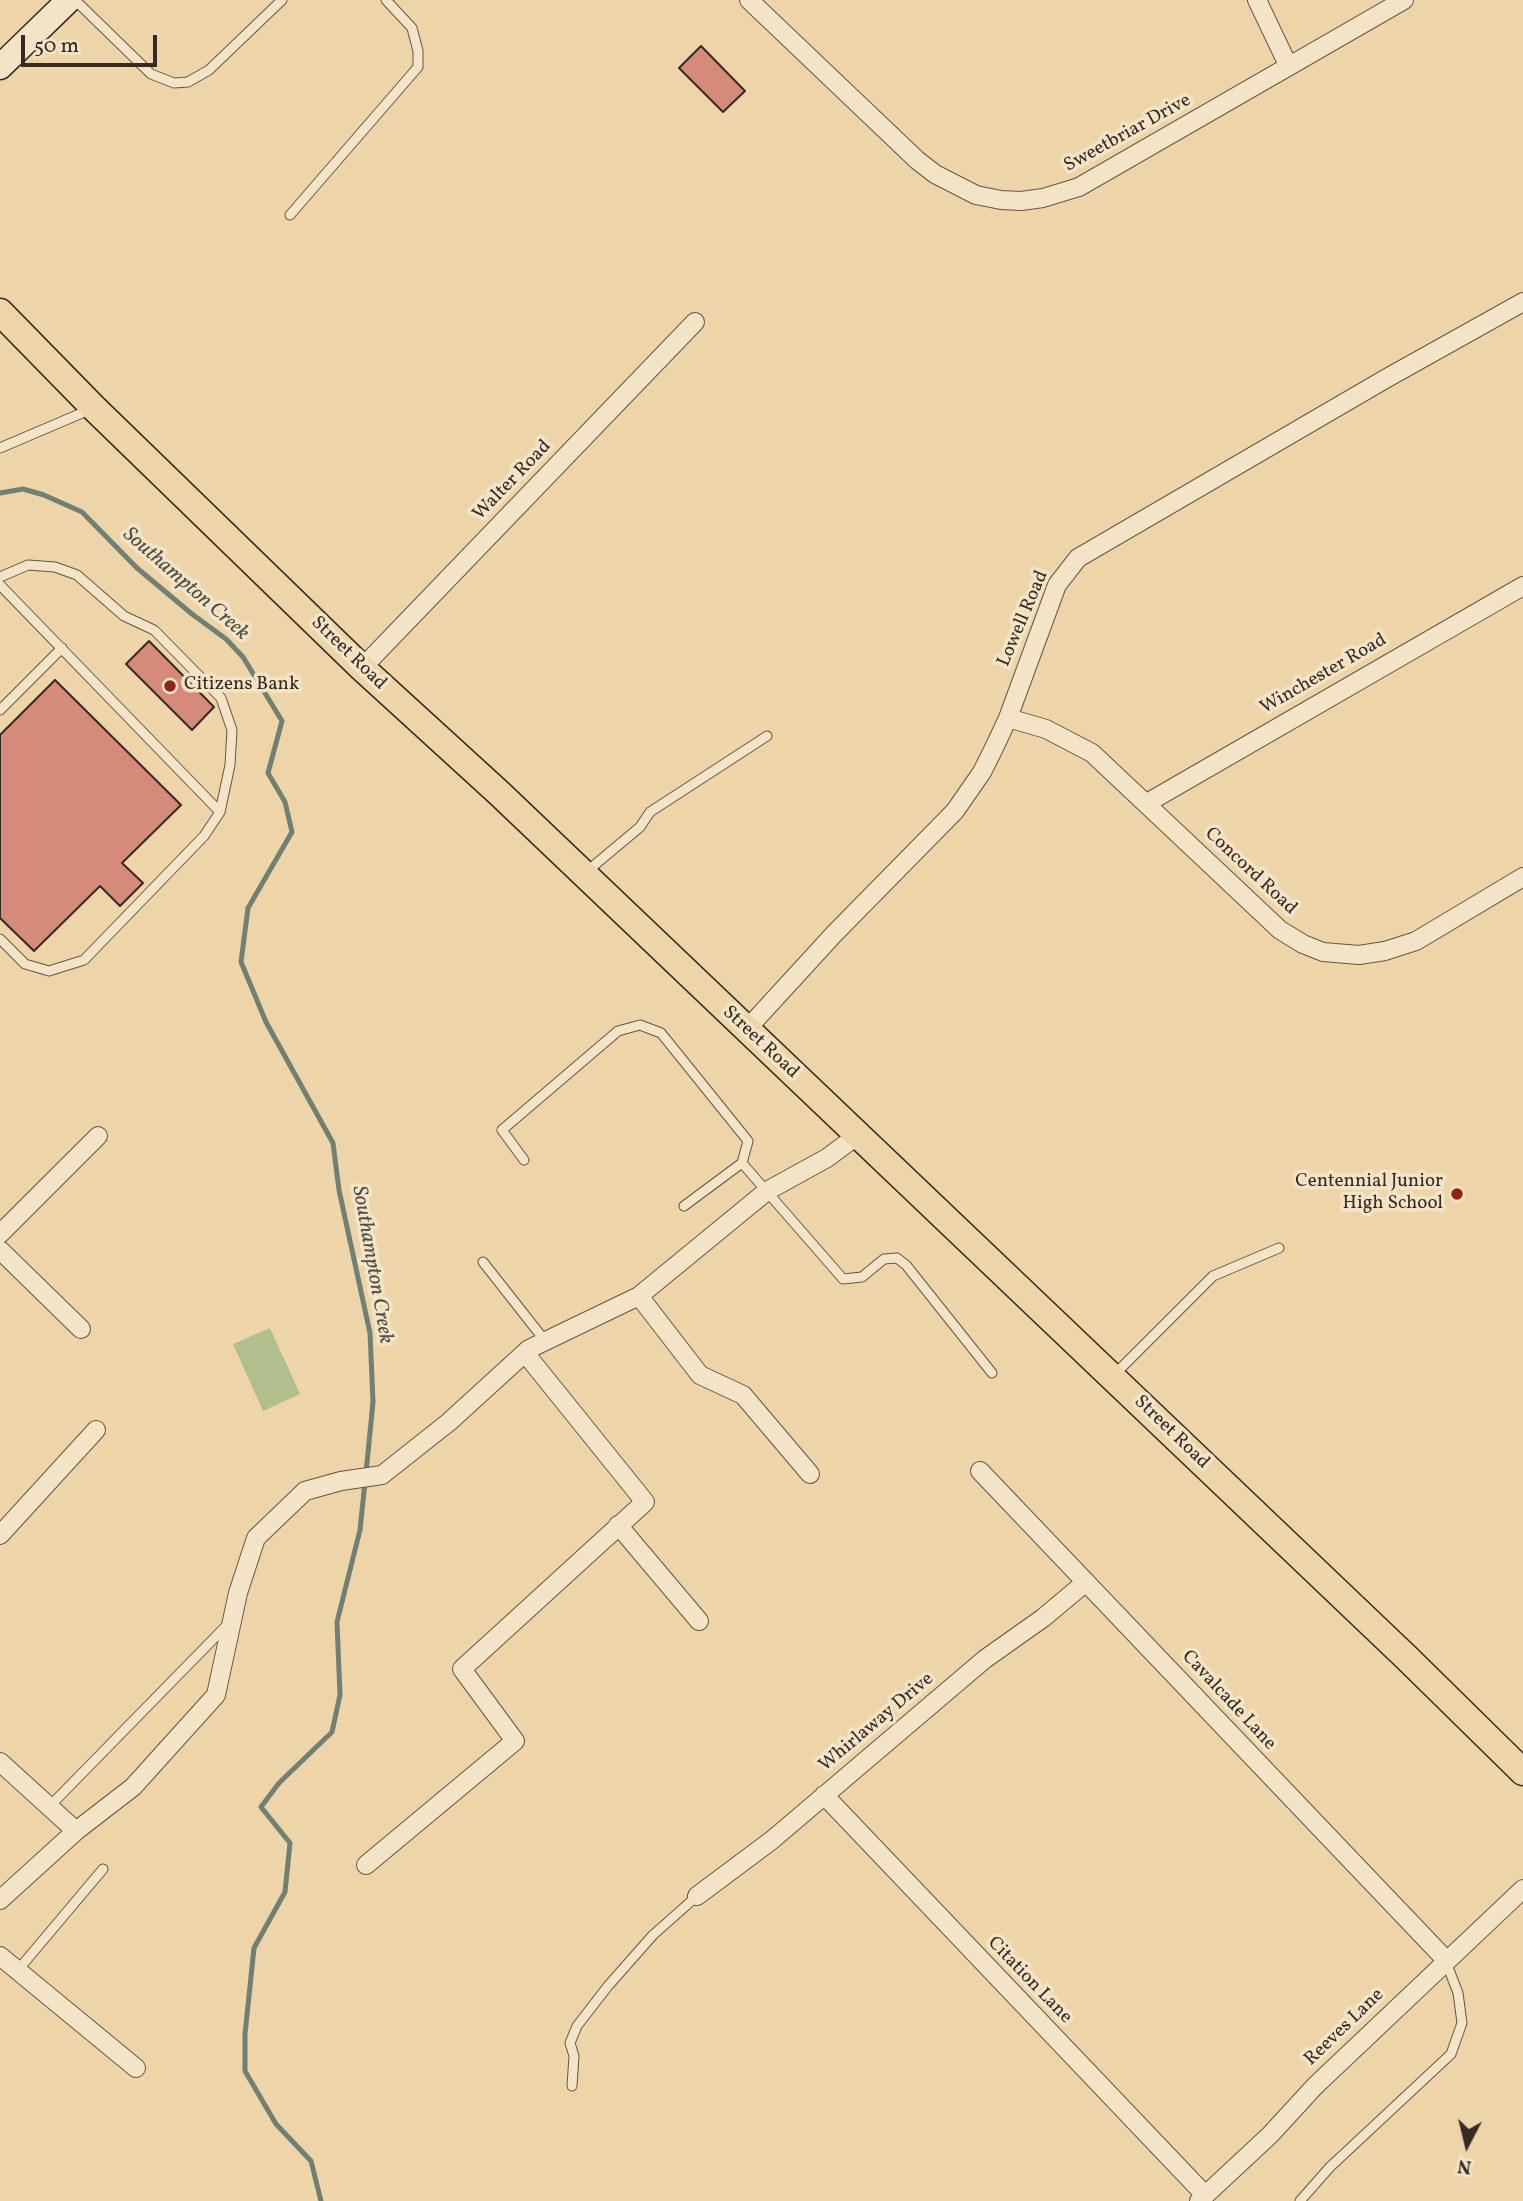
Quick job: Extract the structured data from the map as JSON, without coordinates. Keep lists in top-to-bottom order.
{
  "streets": {
    "main road": ["Street Road"],
    "street": [
      "Sweetbriar Drive",
      "Walter Road",
      "Lowell Road",
      "Winchester Road",
      "Concord Road",
      "Cavalcade Lane",
      "Whirlaway Drive",
      "Citation Lane",
      "Reeves Lane"
    ]
  },
  "crossings": [
    ["Walter Road", "Street Road"],
    ["Lowell Road", "Street Road"],
    ["Lowell Road", "Concord Road"],
    ["Winchester Road", "Concord Road"],
    ["Cavalcade Lane", "Whirlaway Drive"],
    ["Cavalcade Lane", "Reeves Lane"],
    ["Whirlaway Drive", "Citation Lane"],
    ["Citation Lane", "Reeves Lane"]
  ],
  "water": ["Southampton Creek"],
  "places": ["Citizens Bank", "Centennial Junior High School"],
  "scale_bar": "50 m",
  "north": "bottom"
}
